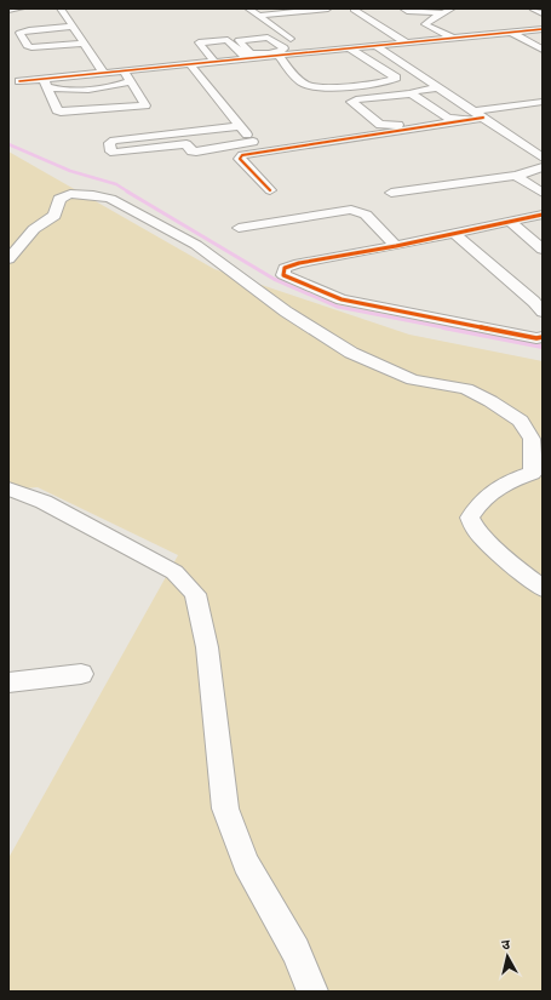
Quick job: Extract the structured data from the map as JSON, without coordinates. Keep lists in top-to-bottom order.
{
  "north": "top"
}
